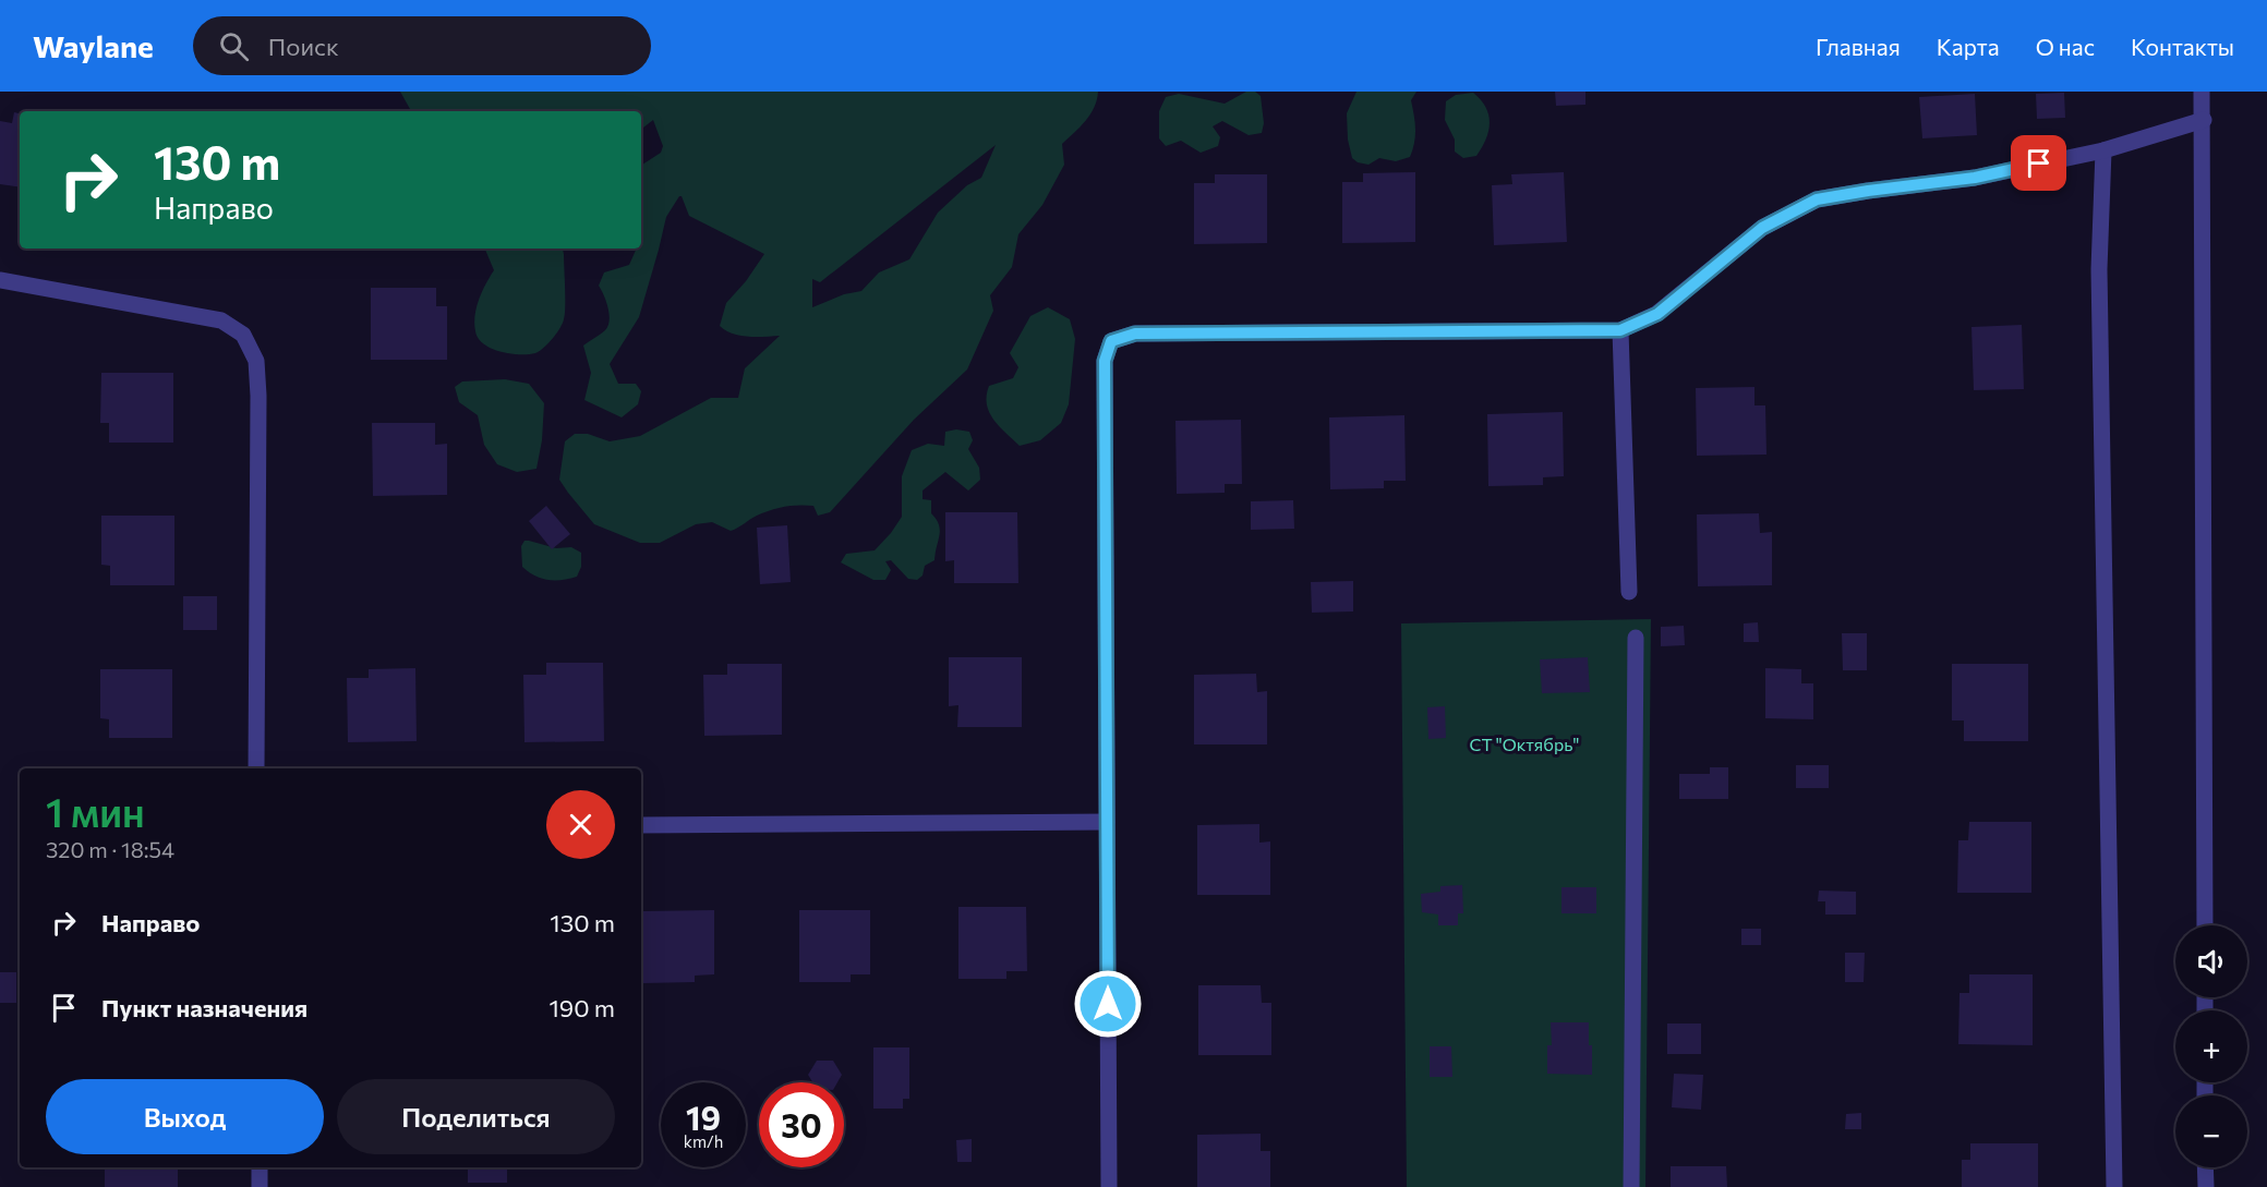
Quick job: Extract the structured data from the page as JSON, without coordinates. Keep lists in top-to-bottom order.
{
  "parks": ["СТ \"Октябрь\""],
  "page": {
    "header": "Waylane",
    "search": "Поиск",
    "nav": [
      "Главная",
      "Карта",
      "О нас",
      "Контакты"
    ],
    "turn": ["130 m", "Направо"],
    "heading": ["1 мин", "320 m · 18:54"],
    "list": [
      {
        "name": "Направо",
        "value": "130 m"
      },
      {
        "name": "Пункт назначения",
        "value": "190 m"
      }
    ],
    "map_buttons": ["+", "−"],
    "buttons": ["Выход", "Поделиться"],
    "speed": "19 km/h",
    "limit": "30"
  }
}
